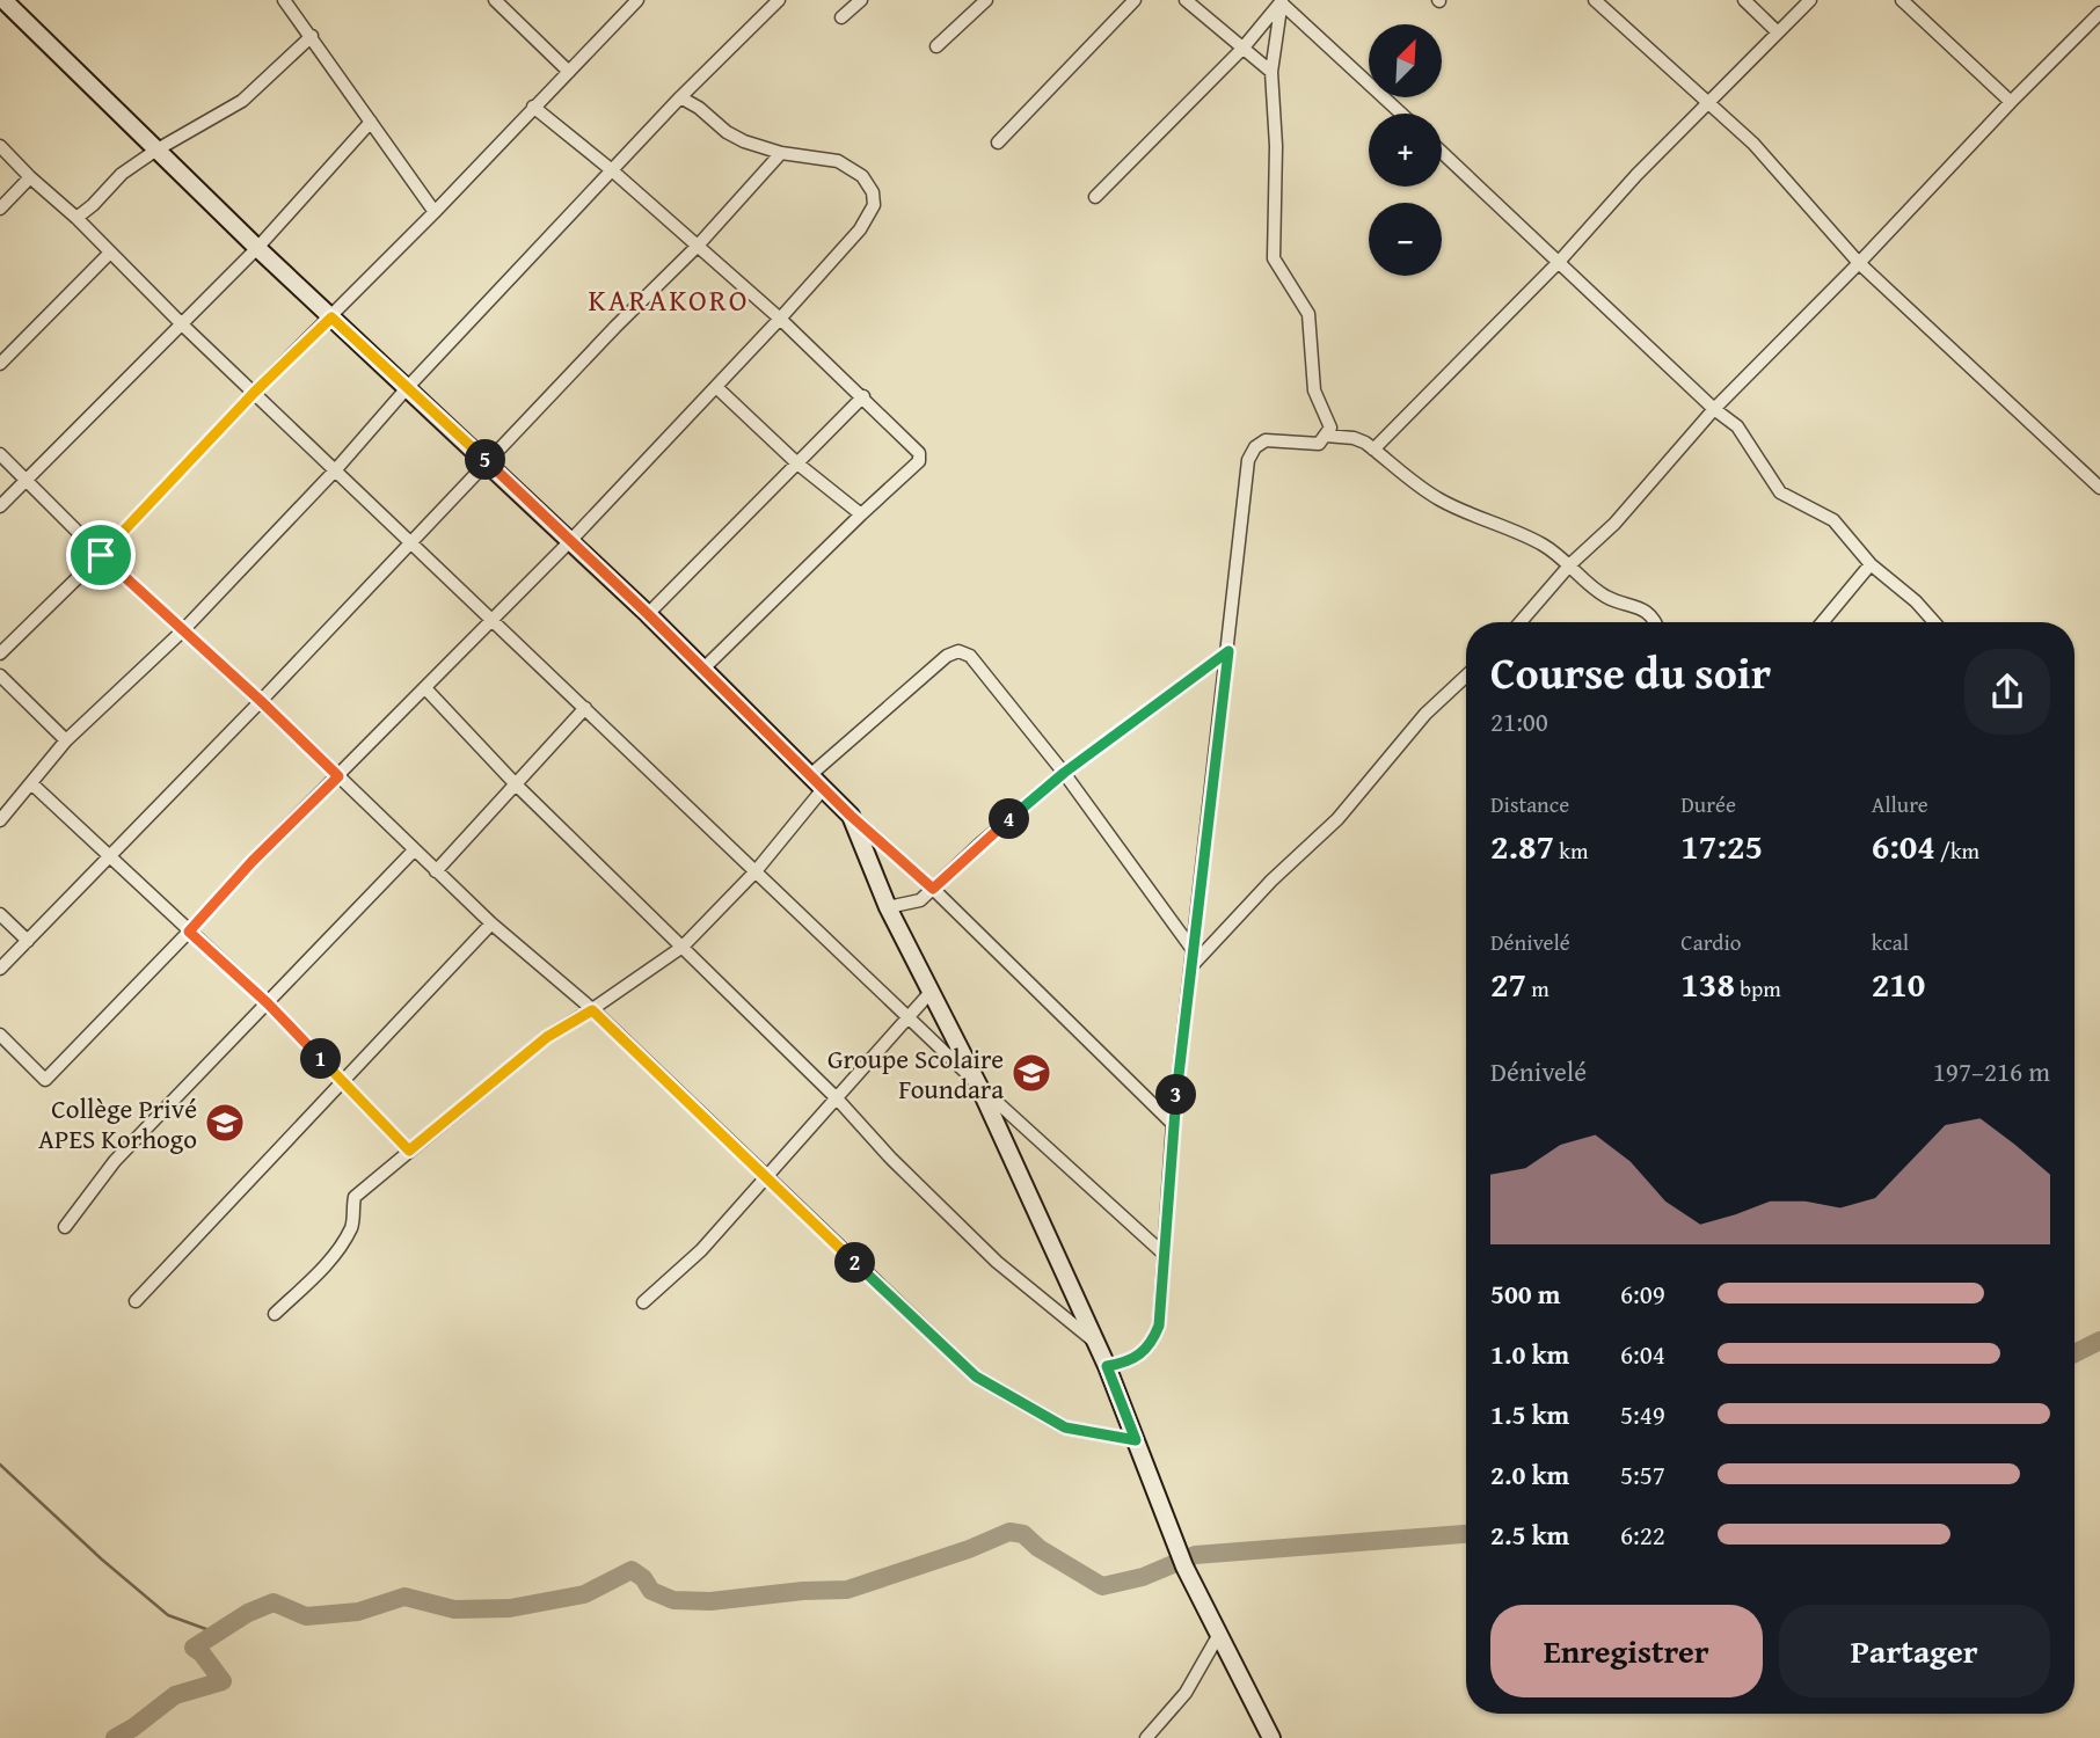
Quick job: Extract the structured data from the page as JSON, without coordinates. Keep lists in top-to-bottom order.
{
  "districts": ["KARAKORO"],
  "places": {
    "school or university": ["Groupe Scolaire Foundara", "Collège Privé APES Korhogo"]
  },
  "north": "top right",
  "page": {
    "map_buttons": ["+", "−"],
    "pins": [
      "5",
      "4",
      "1",
      "3",
      "2"
    ],
    "heading": ["Course du soir", "21:00"],
    "stats": [
      ["Distance", "2.87 km"],
      ["Durée", "17:25"],
      ["Allure", "6:04 /km"],
      ["Dénivelé", "27 m"],
      ["Cardio", "138 bpm"],
      ["kcal", "210"]
    ],
    "chart": ["Dénivelé", "197–216 m"],
    "list": [
      {
        "name": "500 m",
        "note": "6:09"
      },
      {
        "name": "1.0 km",
        "note": "6:04"
      },
      {
        "name": "1.5 km",
        "note": "5:49"
      },
      {
        "name": "2.0 km",
        "note": "5:57"
      },
      {
        "name": "2.5 km",
        "note": "6:22"
      }
    ],
    "buttons": ["Enregistrer", "Partager"]
  }
}
